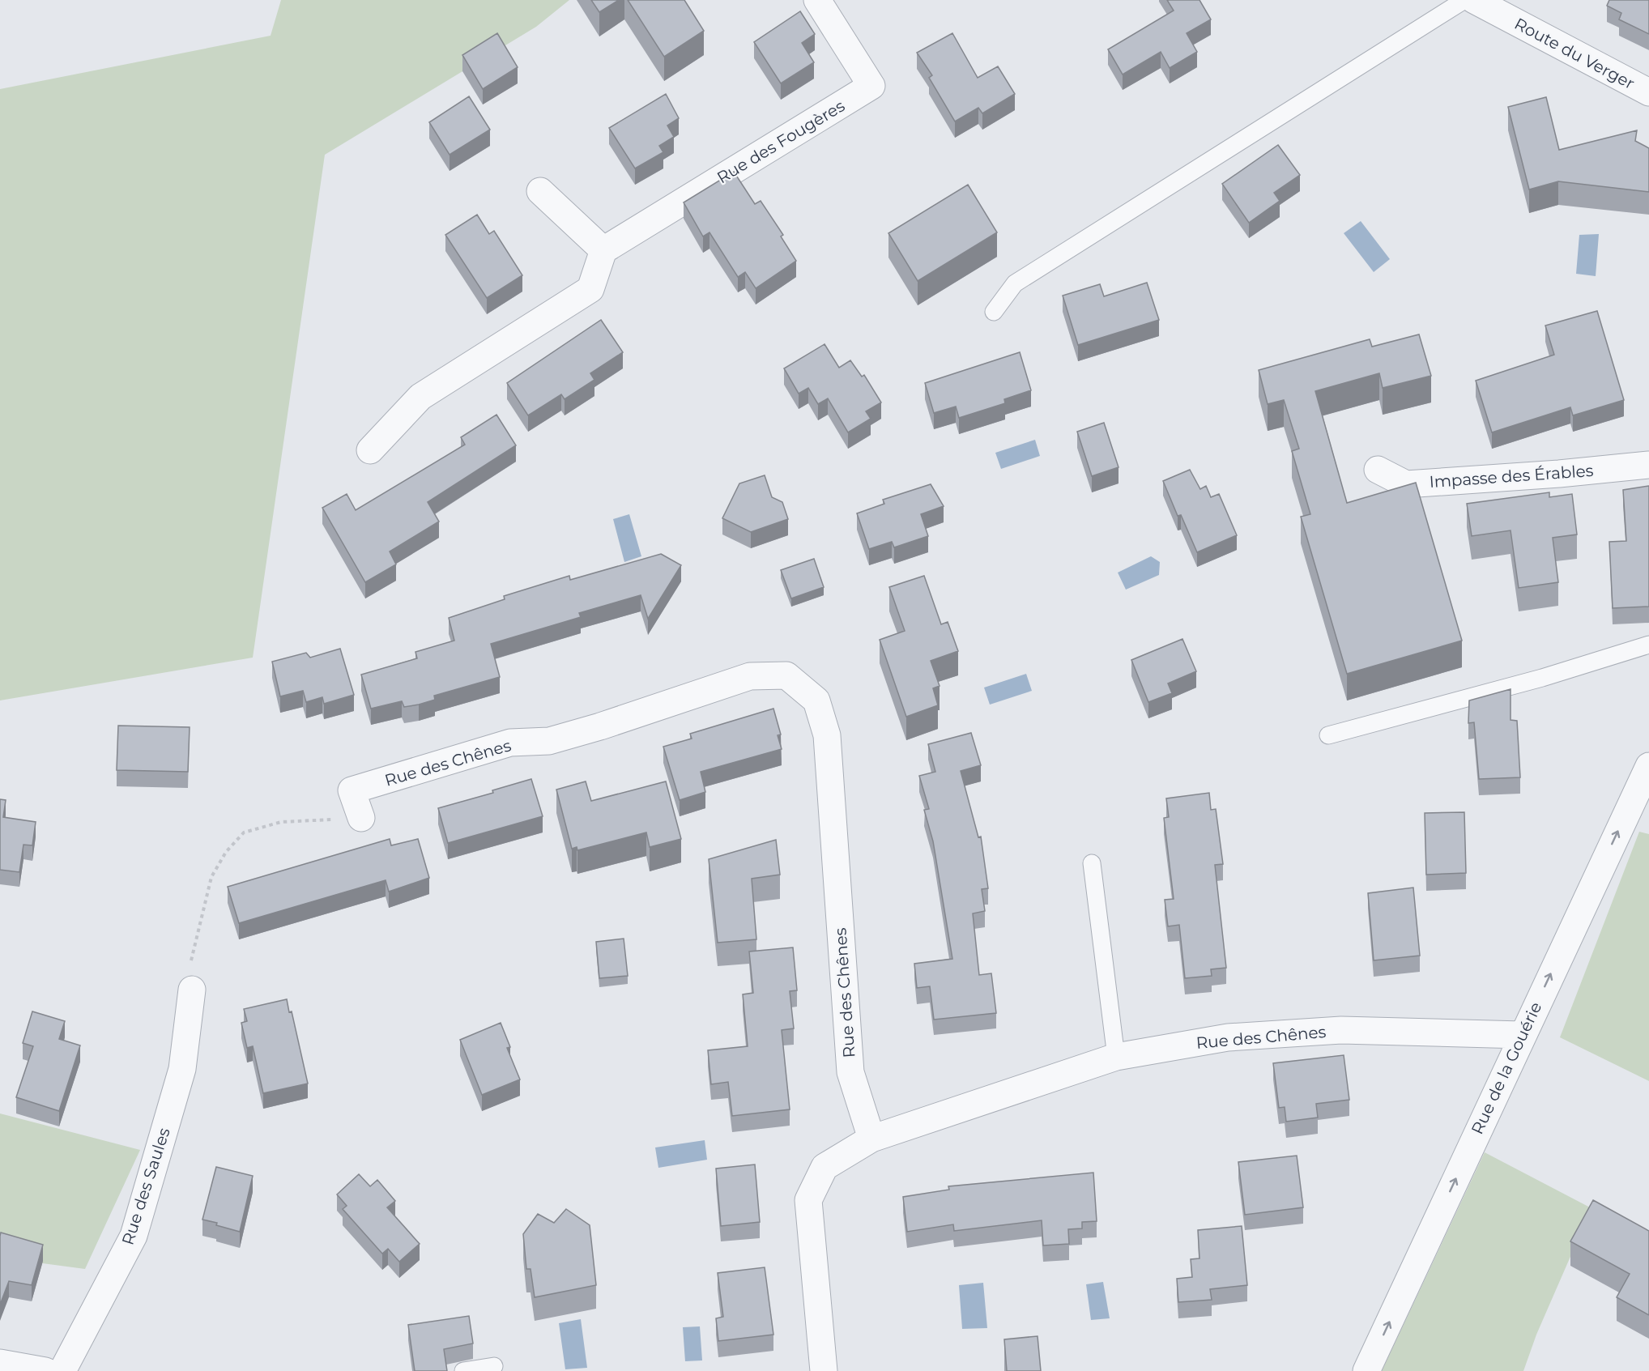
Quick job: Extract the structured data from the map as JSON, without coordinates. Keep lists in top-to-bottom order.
{
  "streets": {
    "street": [
      "Route du Verger",
      "Rue des Fougères",
      "Impasse des Érables",
      "Rue des Chênes",
      "Rue de la Gouérie",
      "Rue des Saules"
    ]
  },
  "crossings": [
    ["Rue des Chênes", "Rue de la Gouérie"]
  ],
  "one_way": ["Rue de la Gouérie"]
}
